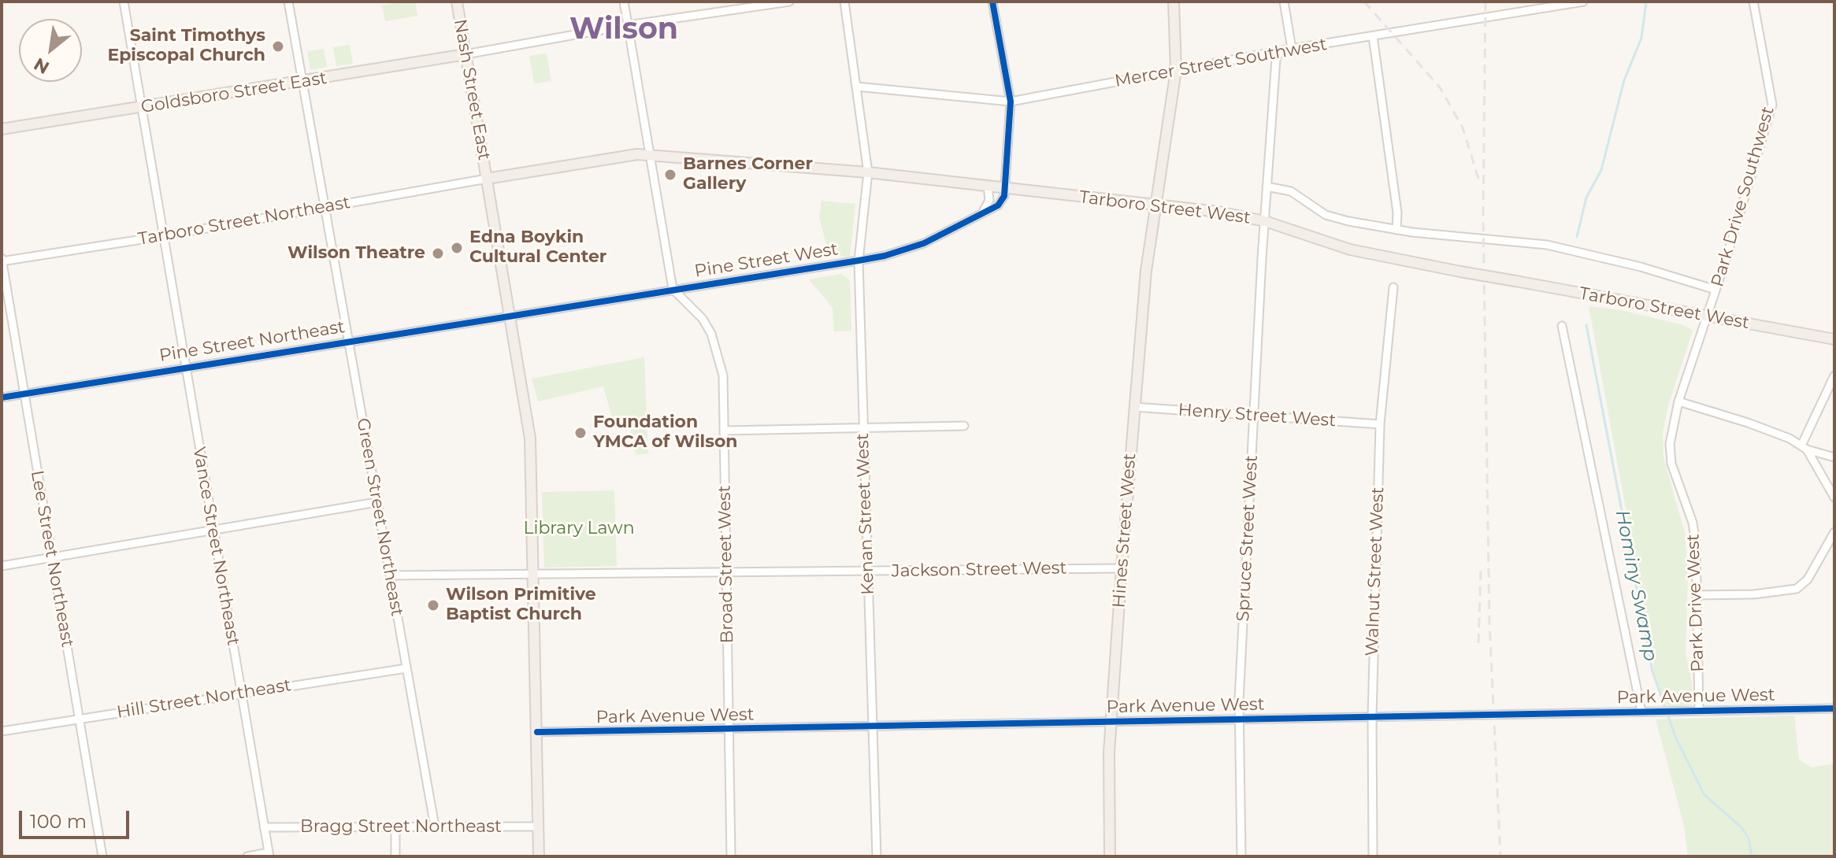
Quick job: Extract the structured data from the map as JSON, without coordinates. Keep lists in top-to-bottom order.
{
  "streets": {
    "main road": [
      "Nash Street East",
      "Goldsboro Street East",
      "Tarboro Street West",
      "Hines Street West"
    ],
    "street": [
      "Mercer Street Southwest",
      "Park Drive Southwest",
      "Tarboro Street Northeast",
      "Pine Street West",
      "Pine Street Northeast",
      "Henry Street West",
      "Kenan Street West",
      "Green Street Northeast",
      "Spruce Street West",
      "Vance Street Northeast",
      "Lee Street Northeast",
      "Broad Street West",
      "Jackson Street West",
      "Walnut Street West",
      "Park Drive West",
      "Park Avenue West",
      "Hill Street Northeast",
      "Bragg Street Northeast"
    ]
  },
  "crossings": [
    ["Mercer Street Southwest", "Kenan Street West"],
    ["Mercer Street Southwest", "Hines Street West"],
    ["Mercer Street Southwest", "Spruce Street West"],
    ["Nash Street East", "Goldsboro Street East"],
    ["Nash Street East", "Tarboro Street West"],
    ["Nash Street East", "Tarboro Street Northeast"],
    ["Nash Street East", "Pine Street West"],
    ["Nash Street East", "Pine Street Northeast"],
    ["Nash Street East", "Jackson Street West"],
    ["Nash Street East", "Park Avenue West"],
    ["Nash Street East", "Bragg Street Northeast"],
    ["Goldsboro Street East", "Green Street Northeast"],
    ["Goldsboro Street East", "Vance Street Northeast"],
    ["Park Drive Southwest", "Tarboro Street West"],
    ["Park Drive Southwest", "Park Drive West"],
    ["Tarboro Street West", "Tarboro Street Northeast"],
    ["Tarboro Street West", "Pine Street West"],
    ["Tarboro Street West", "Kenan Street West"],
    ["Tarboro Street West", "Hines Street West"],
    ["Tarboro Street West", "Spruce Street West"],
    ["Tarboro Street West", "Park Drive West"],
    ["Tarboro Street Northeast", "Green Street Northeast"],
    ["Tarboro Street Northeast", "Vance Street Northeast"],
    ["Tarboro Street Northeast", "Lee Street Northeast"],
    ["Pine Street West", "Pine Street Northeast"],
    ["Pine Street West", "Kenan Street West"],
    ["Pine Street West", "Broad Street West"],
    ["Pine Street Northeast", "Green Street Northeast"],
    ["Pine Street Northeast", "Vance Street Northeast"],
    ["Pine Street Northeast", "Lee Street Northeast"],
    ["Henry Street West", "Hines Street West"],
    ["Henry Street West", "Spruce Street West"],
    ["Henry Street West", "Walnut Street West"],
    ["Kenan Street West", "Jackson Street West"],
    ["Kenan Street West", "Park Avenue West"],
    ["Green Street Northeast", "Jackson Street West"],
    ["Green Street Northeast", "Hill Street Northeast"],
    ["Green Street Northeast", "Bragg Street Northeast"],
    ["Hines Street West", "Jackson Street West"],
    ["Hines Street West", "Park Avenue West"],
    ["Spruce Street West", "Park Avenue West"],
    ["Vance Street Northeast", "Hill Street Northeast"],
    ["Vance Street Northeast", "Bragg Street Northeast"],
    ["Lee Street Northeast", "Hill Street Northeast"],
    ["Broad Street West", "Jackson Street West"],
    ["Broad Street West", "Park Avenue West"],
    ["Walnut Street West", "Park Avenue West"],
    ["Park Drive West", "Park Avenue West"]
  ],
  "districts": ["Wilson"],
  "water": ["Hominy Swamp"],
  "parks": ["Library Lawn"],
  "places": [
    "Saint Timothys Episcopal Church",
    "Barnes Corner Gallery",
    "Edna Boykin Cultural Center",
    "Wilson Theatre",
    "Foundation YMCA of Wilson",
    "Wilson Primitive Baptist Church"
  ],
  "scale_bar": "100 m",
  "north": "bottom left"
}
